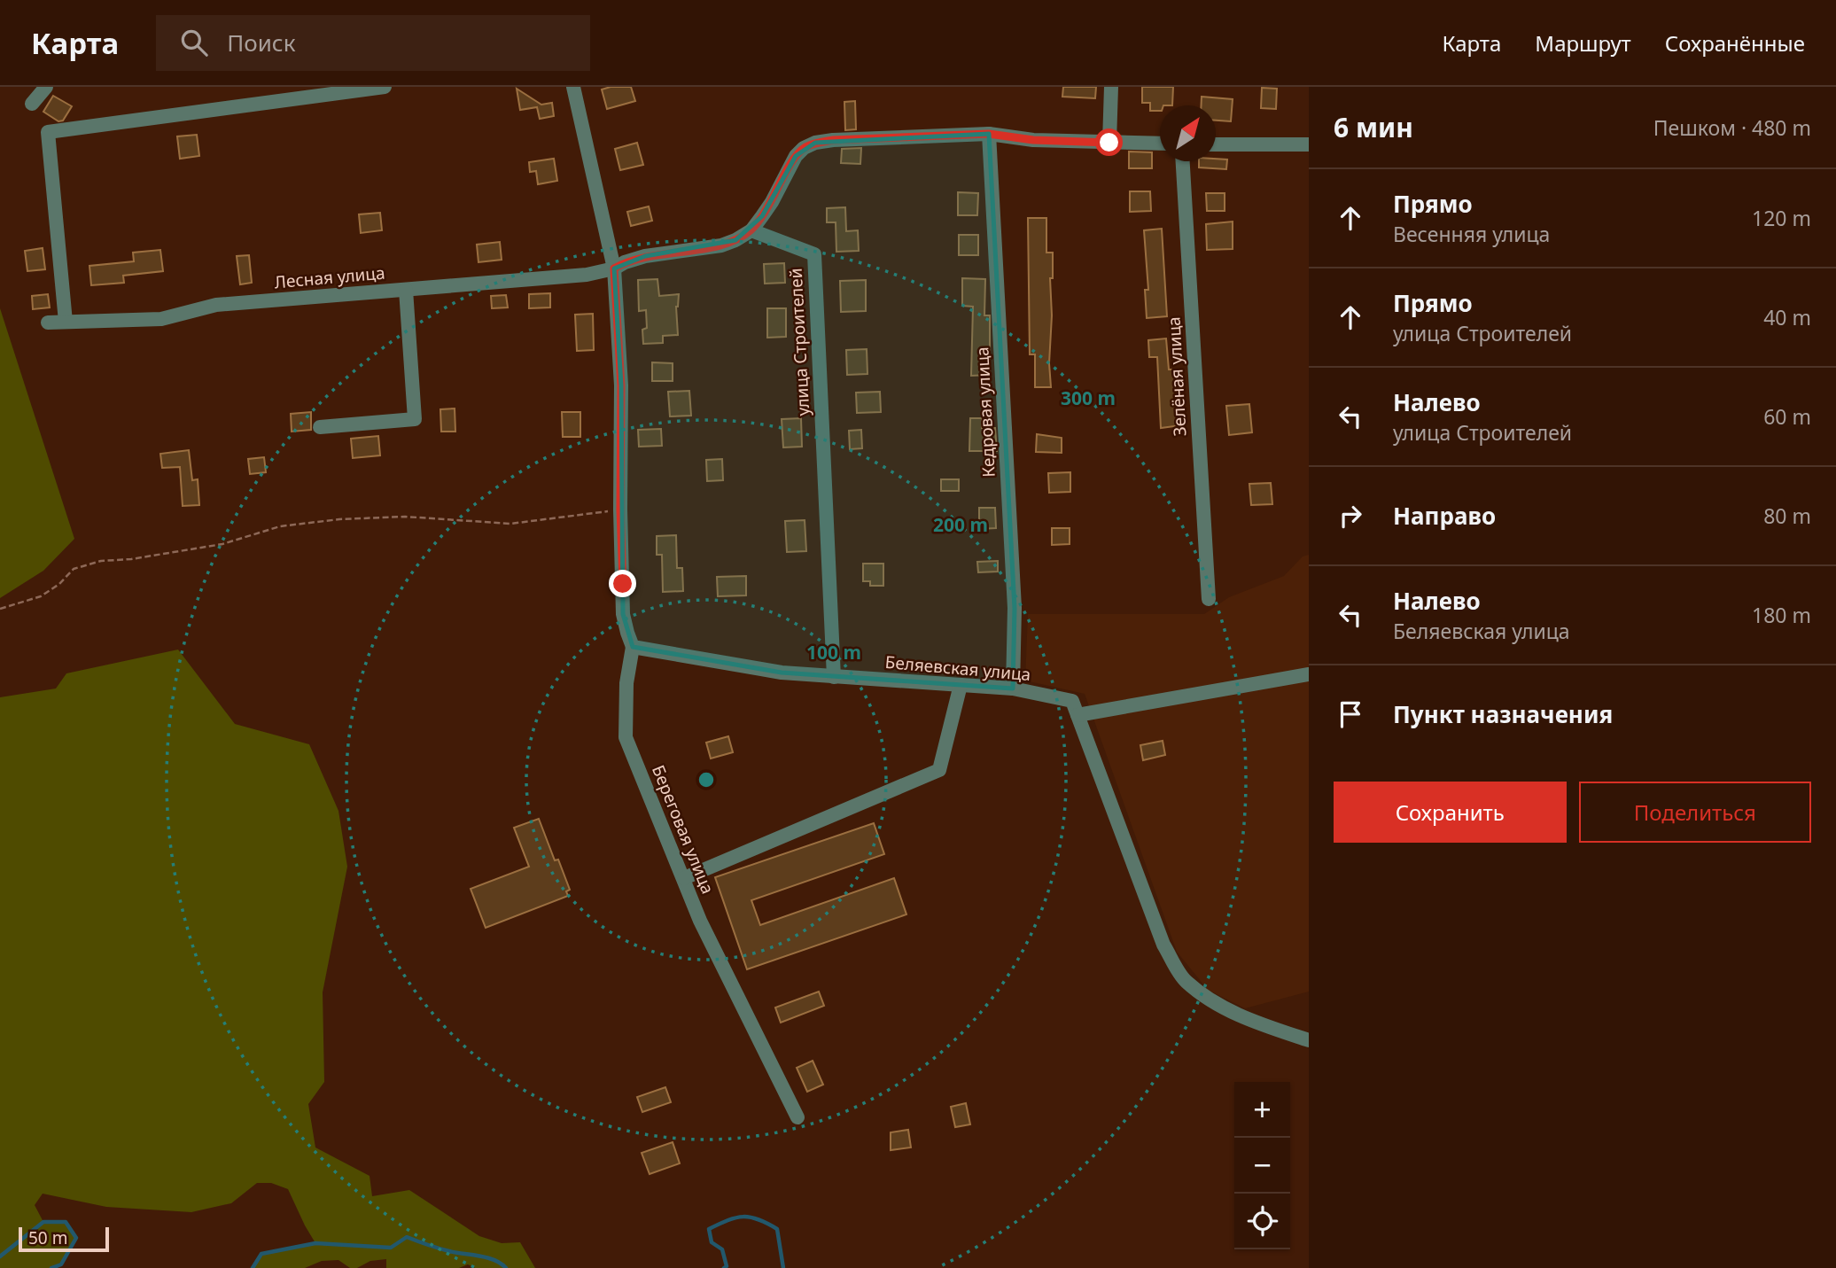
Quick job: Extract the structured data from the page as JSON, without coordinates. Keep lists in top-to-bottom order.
{
  "streets": {
    "street": [
      "Лесная улица",
      "улица Строителей",
      "Зелёная улица",
      "Кедровая улица",
      "Беляевская улица",
      "Береговая улица"
    ]
  },
  "crossings": [
    ["Лесная улица", "улица Строителей"],
    ["улица Строителей", "Беляевская улица"],
    ["Кедровая улица", "Беляевская улица"],
    ["Беляевская улица", "Береговая улица"]
  ],
  "scale_bar": "50 m",
  "north": "top right",
  "page": {
    "header": "Карта",
    "search": "Поиск",
    "nav": ["Карта", "Маршрут", "Сохранённые"],
    "heading": ["6 мин", "Пешком · 480 m"],
    "list": [
      ["Прямо", "Весенняя улица", "120 m"],
      ["Прямо", "улица Строителей", "40 m"],
      ["Налево", "улица Строителей", "60 m"],
      ["Направо", "80 m"],
      ["Налево", "Беляевская улица", "180 m"],
      "Пункт назначения"
    ],
    "buttons": ["Сохранить", "Поделиться"],
    "map_buttons": ["+", "−"],
    "scale": "50 m"
  },
  "rings": ["300 m", "200 m", "100 m"]
}
